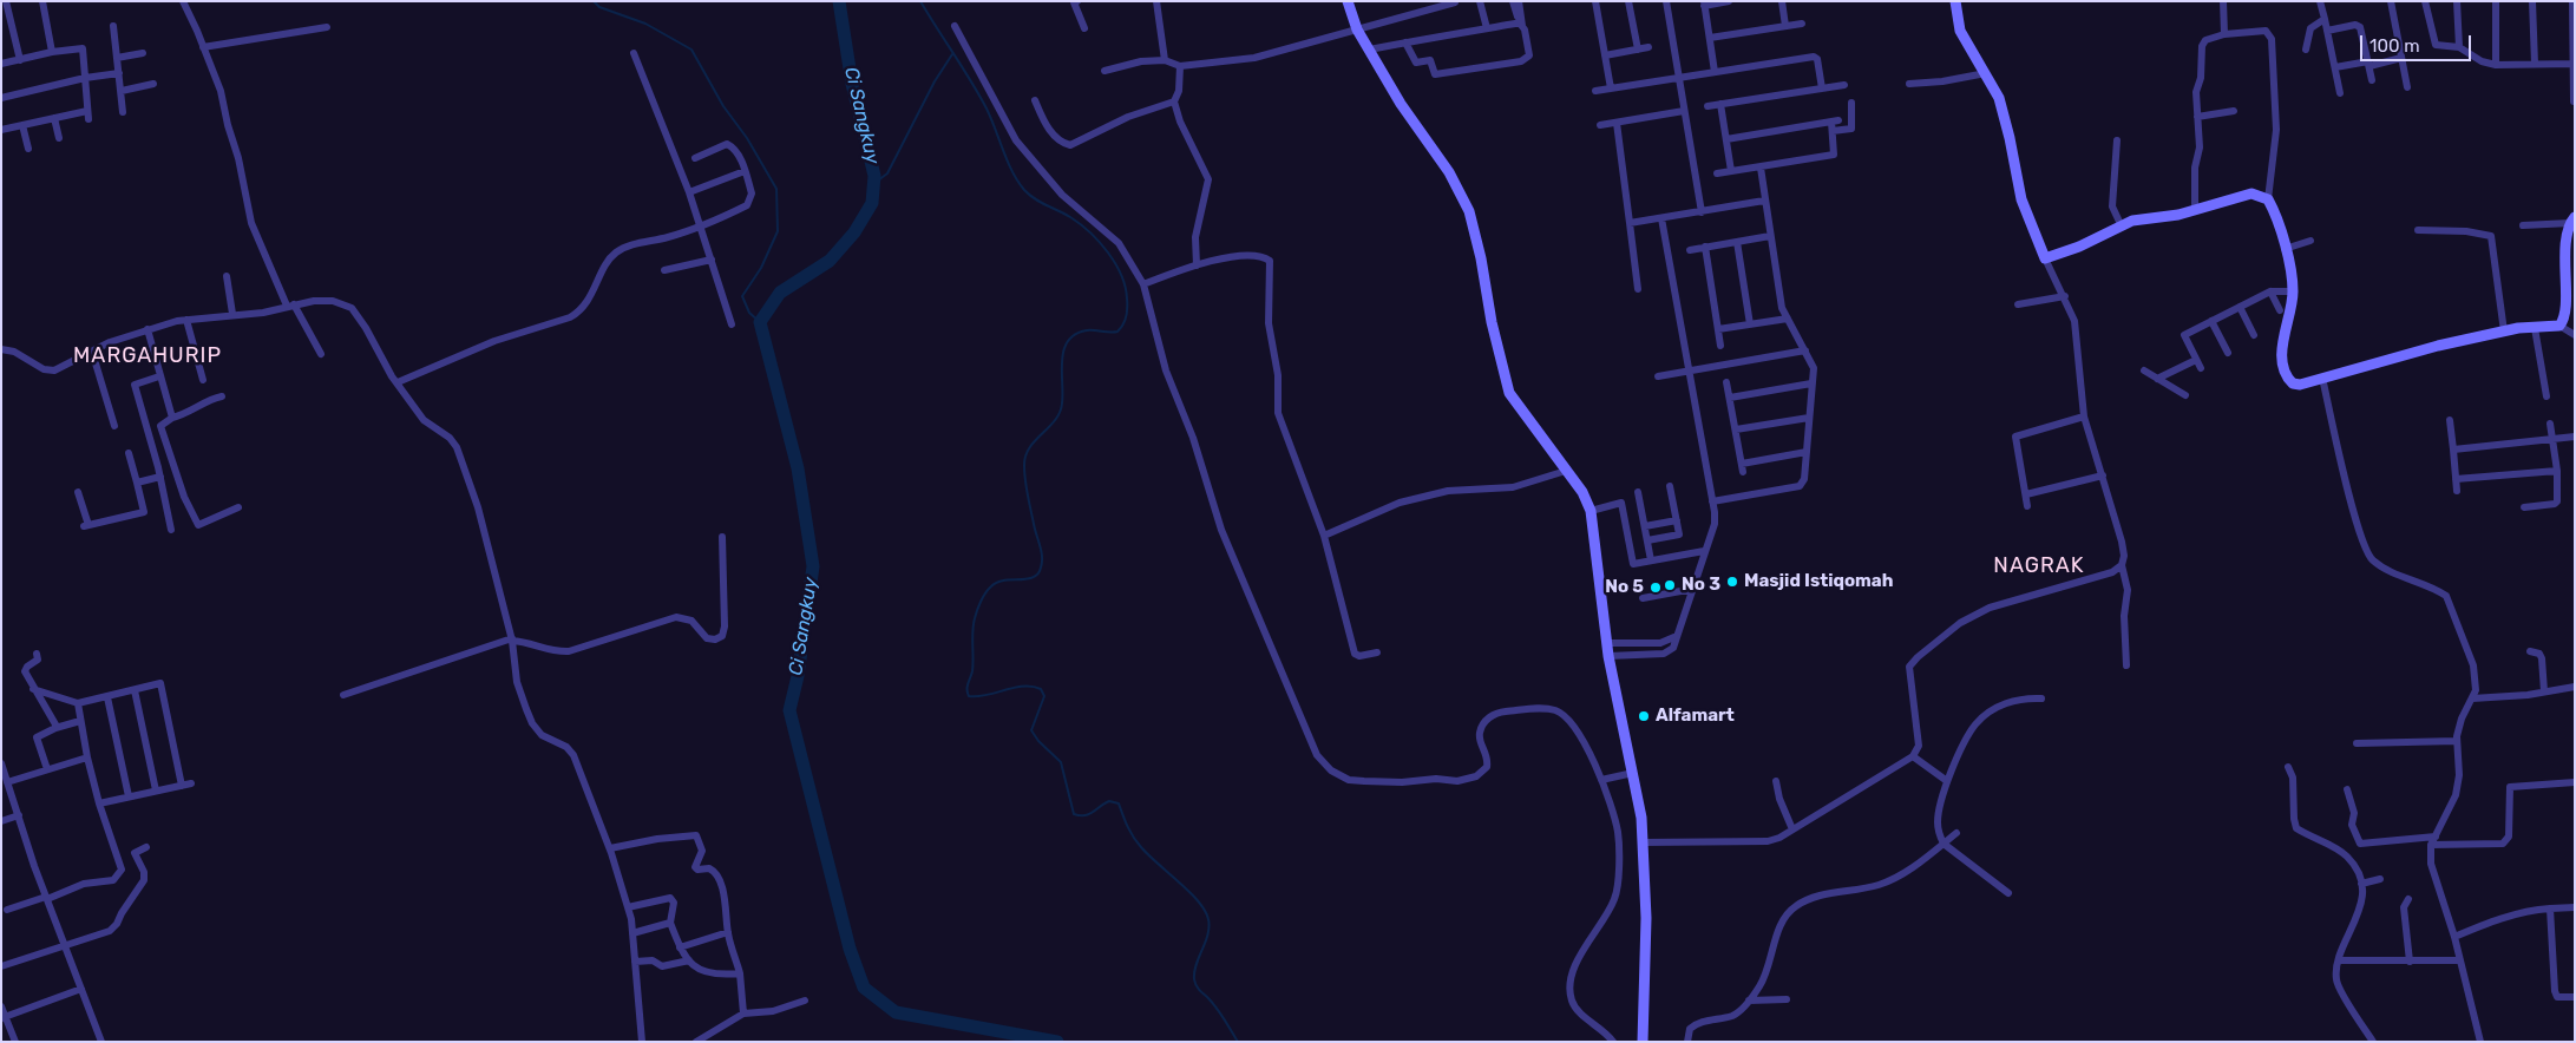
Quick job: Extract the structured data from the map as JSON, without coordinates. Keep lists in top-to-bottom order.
{
  "districts": ["MARGAHURIP", "NAGRAK"],
  "water": ["Ci Sangkuy"],
  "places": [
    "Masjid Istiqomah",
    "No 3",
    "No 5",
    "Alfamart"
  ],
  "scale_bar": "100 m"
}
